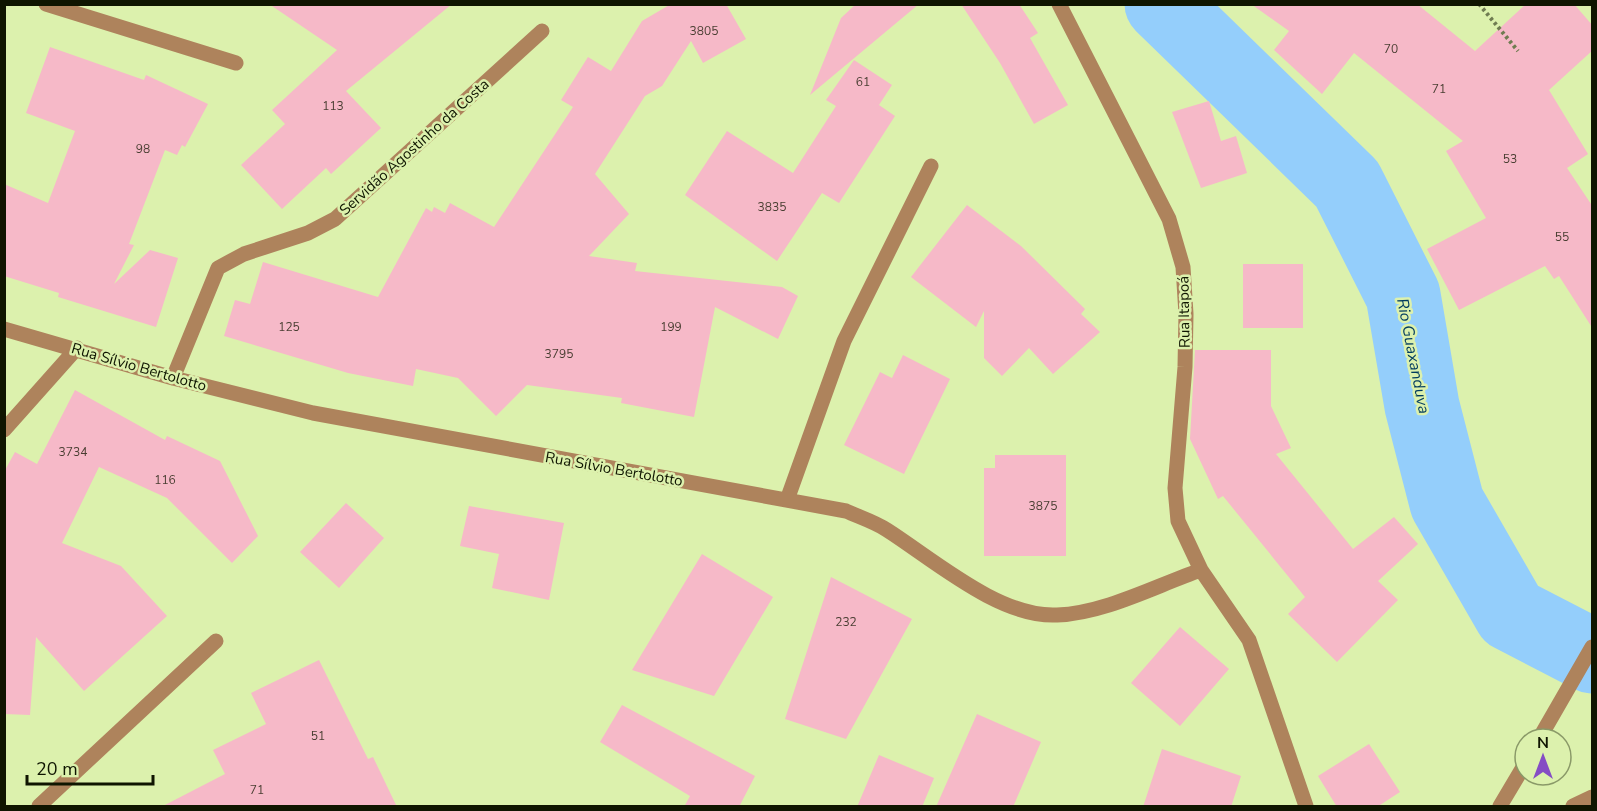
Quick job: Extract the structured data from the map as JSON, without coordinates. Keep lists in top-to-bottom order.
{
  "streets": {
    "street": ["Servidão Agostinho da Costa", "Rua Itapoá", "Rua Sílvio Bertolotto"]
  },
  "crossings": [
    ["Servidão Agostinho da Costa", "Rua Sílvio Bertolotto"],
    ["Rua Itapoá", "Rua Sílvio Bertolotto"]
  ],
  "water": ["Rio Guaxanduva"],
  "house_numbers": [
    "3805",
    "70",
    "61",
    "71",
    "113",
    "98",
    "53",
    "3835",
    "55",
    "125",
    "199",
    "3795",
    "3734",
    "116",
    "3875",
    "232",
    "51",
    "71"
  ],
  "scale_bar": "20 m",
  "north": "top"
}
